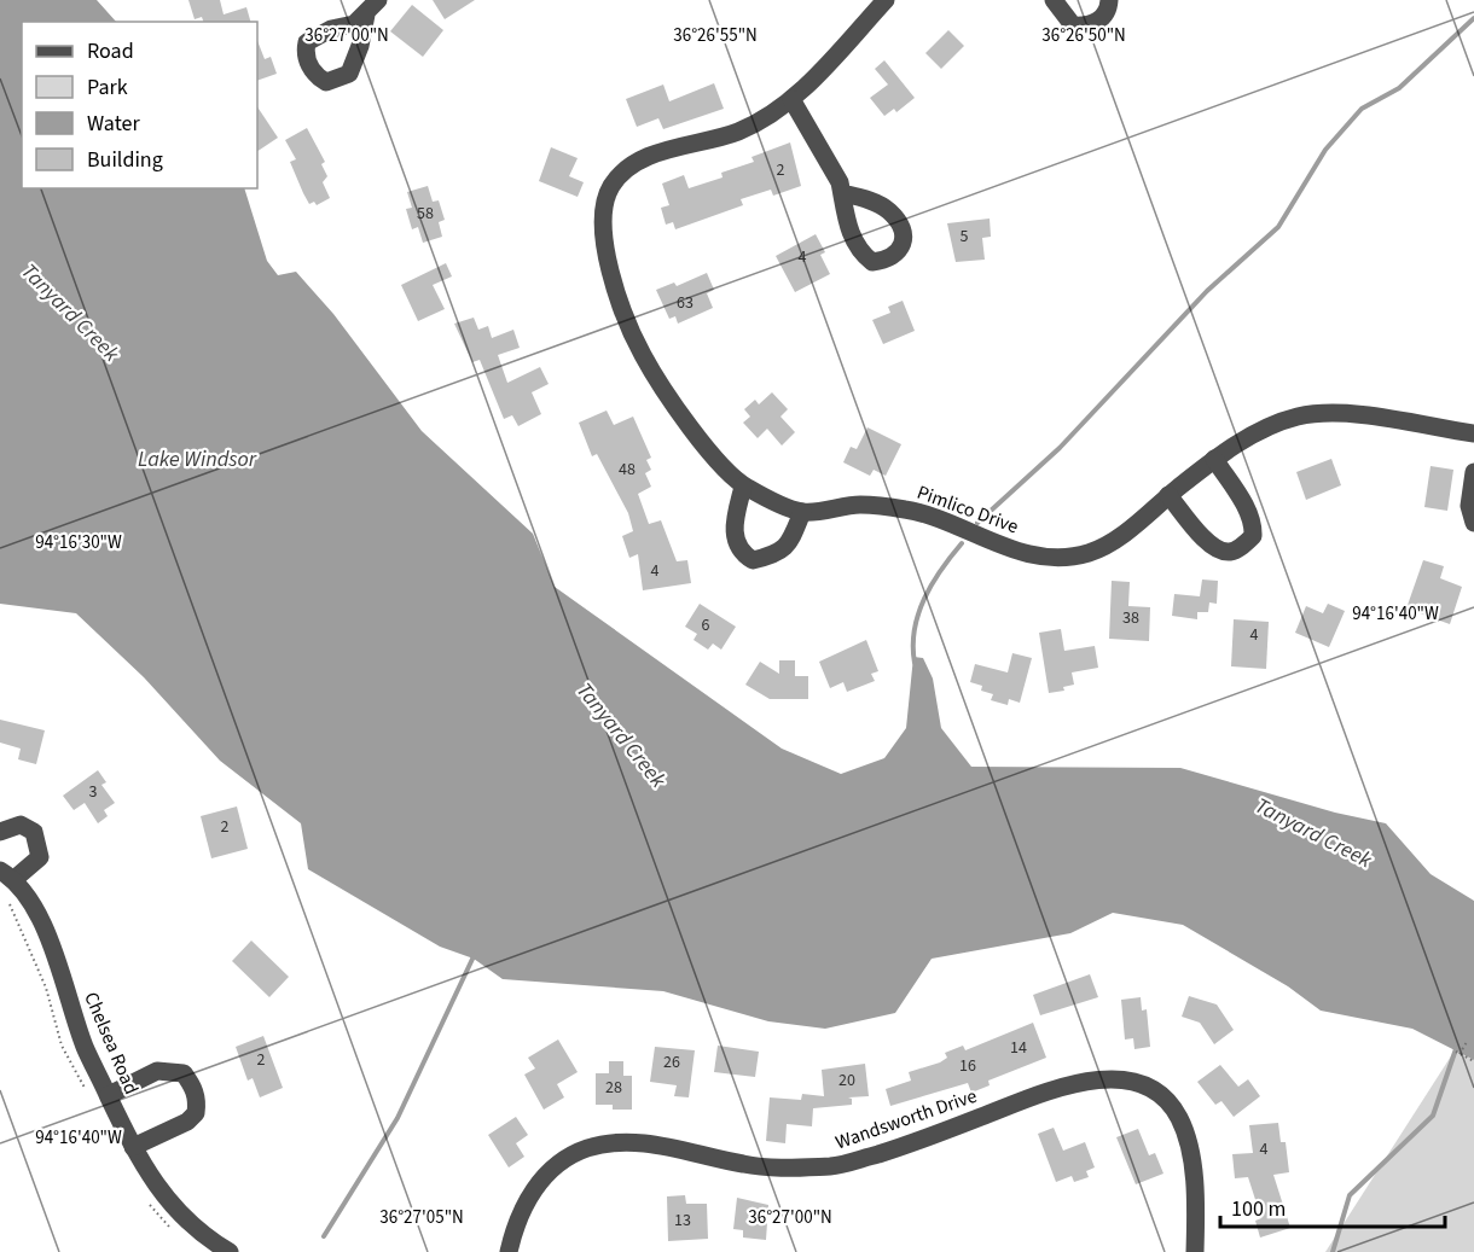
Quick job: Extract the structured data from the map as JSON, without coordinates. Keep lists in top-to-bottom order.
{
  "streets": {
    "street": ["Pimlico Drive", "Chelsea Road", "Wandsworth Drive"]
  },
  "water": ["Tanyard Creek", "Lake Windsor"],
  "house_numbers": [
    "2",
    "58",
    "5",
    "4",
    "63",
    "48",
    "4",
    "38",
    "6",
    "4",
    "3",
    "2",
    "14",
    "2",
    "26",
    "16",
    "20",
    "28",
    "4",
    "13"
  ],
  "legend": [
    "Road",
    "Park",
    "Water",
    "Building"
  ],
  "scale_bar": "100 m",
  "coordinates": [
    "36°27'00\"N",
    "36°26'55\"N",
    "36°26'50\"N",
    "94°16'30\"W",
    "94°16'40\"W",
    "36°27'05\"N"
  ]
}
